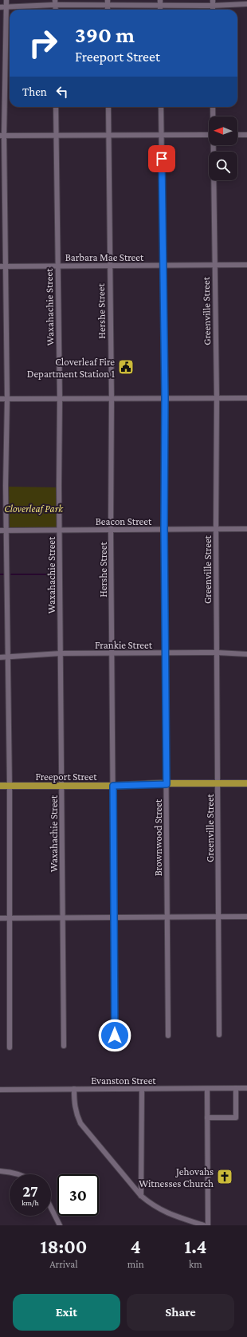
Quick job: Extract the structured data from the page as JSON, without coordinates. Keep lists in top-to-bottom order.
{
  "streets": {
    "main road": ["Freeport Street"],
    "street": [
      "Barbara Mae Street",
      "Waxahachie Street",
      "Hershe Street",
      "Greenville Street",
      "Beacon Street",
      "Frankie Street",
      "Brownwood Street",
      "Evanston Street"
    ]
  },
  "crossings": [
    ["Barbara Mae Street", "Waxahachie Street"],
    ["Barbara Mae Street", "Hershe Street"],
    ["Barbara Mae Street", "Greenville Street"],
    ["Barbara Mae Street", "Brownwood Street"],
    ["Waxahachie Street", "Beacon Street"],
    ["Waxahachie Street", "Frankie Street"],
    ["Waxahachie Street", "Freeport Street"],
    ["Hershe Street", "Beacon Street"],
    ["Hershe Street", "Frankie Street"],
    ["Hershe Street", "Freeport Street"],
    ["Greenville Street", "Beacon Street"],
    ["Greenville Street", "Frankie Street"],
    ["Greenville Street", "Freeport Street"],
    ["Beacon Street", "Brownwood Street"],
    ["Frankie Street", "Brownwood Street"],
    ["Freeport Street", "Brownwood Street"]
  ],
  "parks": ["Cloverleaf Park"],
  "places": {
    "public building": ["Cloverleaf Fire Department Station 1"],
    "church": ["Jehovahs Witnesses Church"]
  },
  "north": "left",
  "page": {
    "turn": ["390 m", "Freeport Street"],
    "then": "Then",
    "speed": "27 km/h",
    "limit": "30",
    "eta": [
      "18:00",
      "Arrival",
      "4",
      "min",
      "1.4",
      "km"
    ],
    "buttons": ["Exit", "Share"]
  }
}
